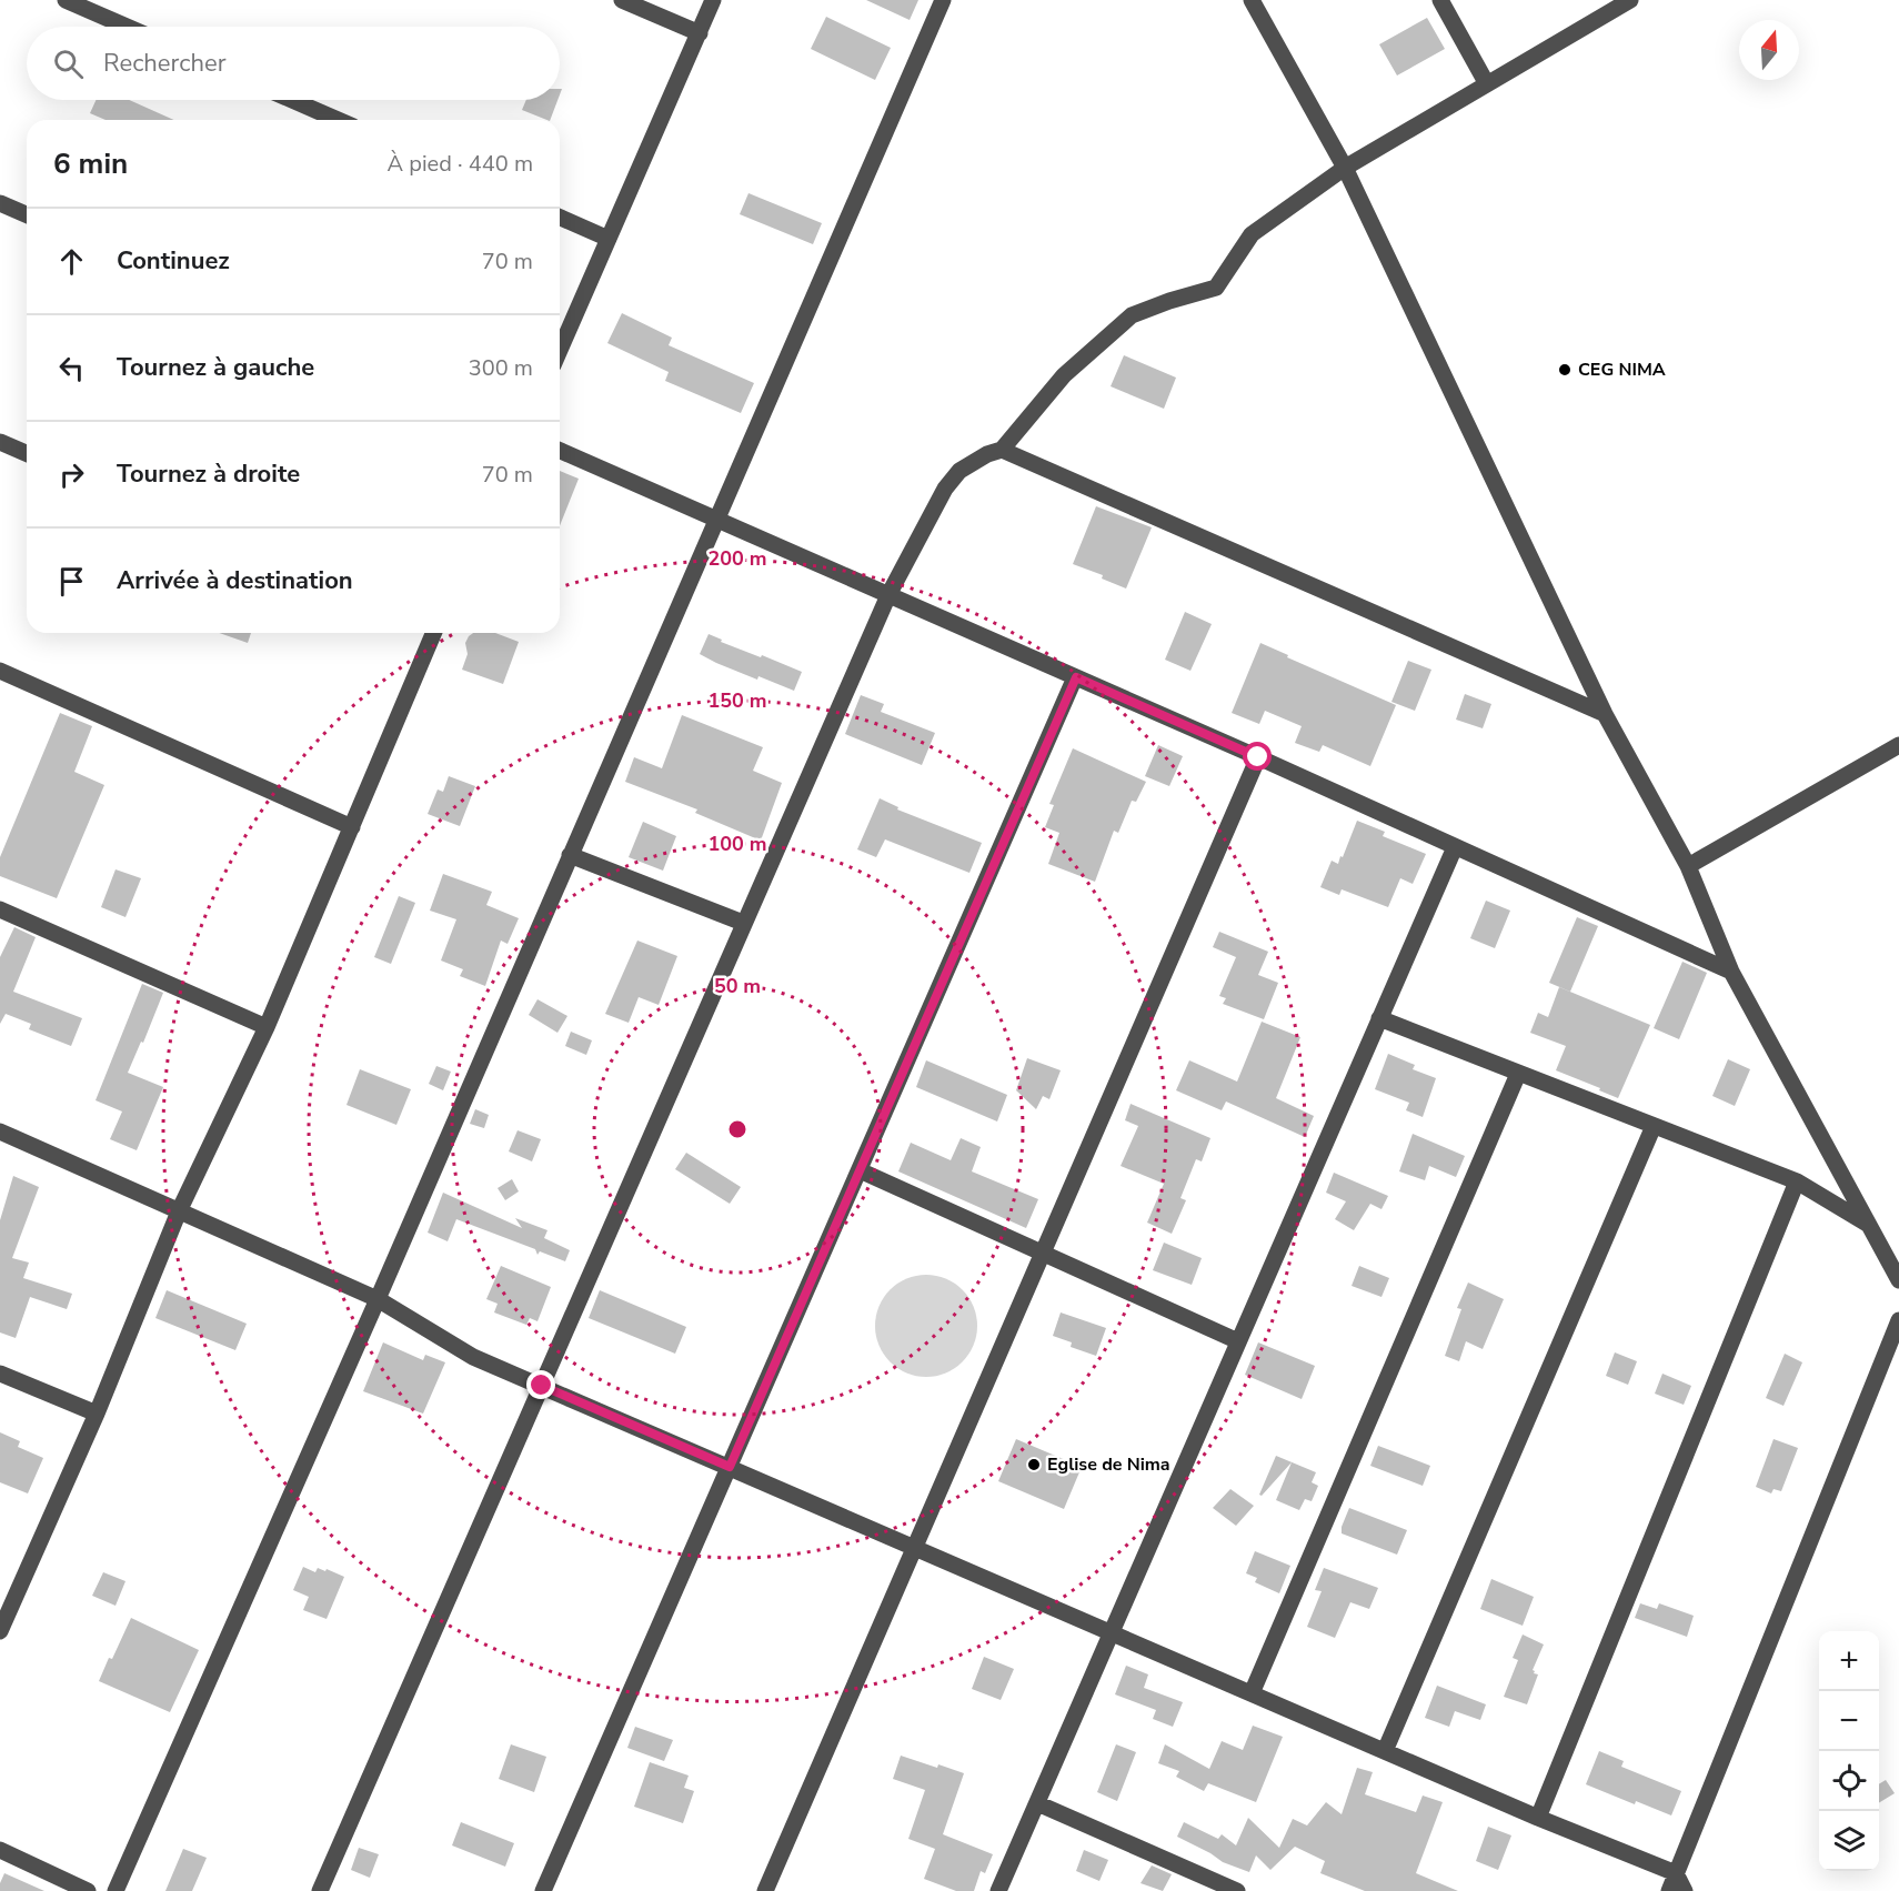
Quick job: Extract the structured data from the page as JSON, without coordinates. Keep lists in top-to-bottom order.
{
  "places": ["CEG NIMA", "Eglise de Nima"],
  "north": "top",
  "page": {
    "search": "Rechercher",
    "heading": ["6 min", "À pied · 440 m"],
    "list": [
      ["Continuez", "70 m"],
      ["Tournez à gauche", "300 m"],
      ["Tournez à droite", "70 m"],
      "Arrivée à destination"
    ],
    "map_buttons": ["+", "−"]
  },
  "rings": [
    "200 m",
    "150 m",
    "100 m",
    "50 m"
  ]
}
